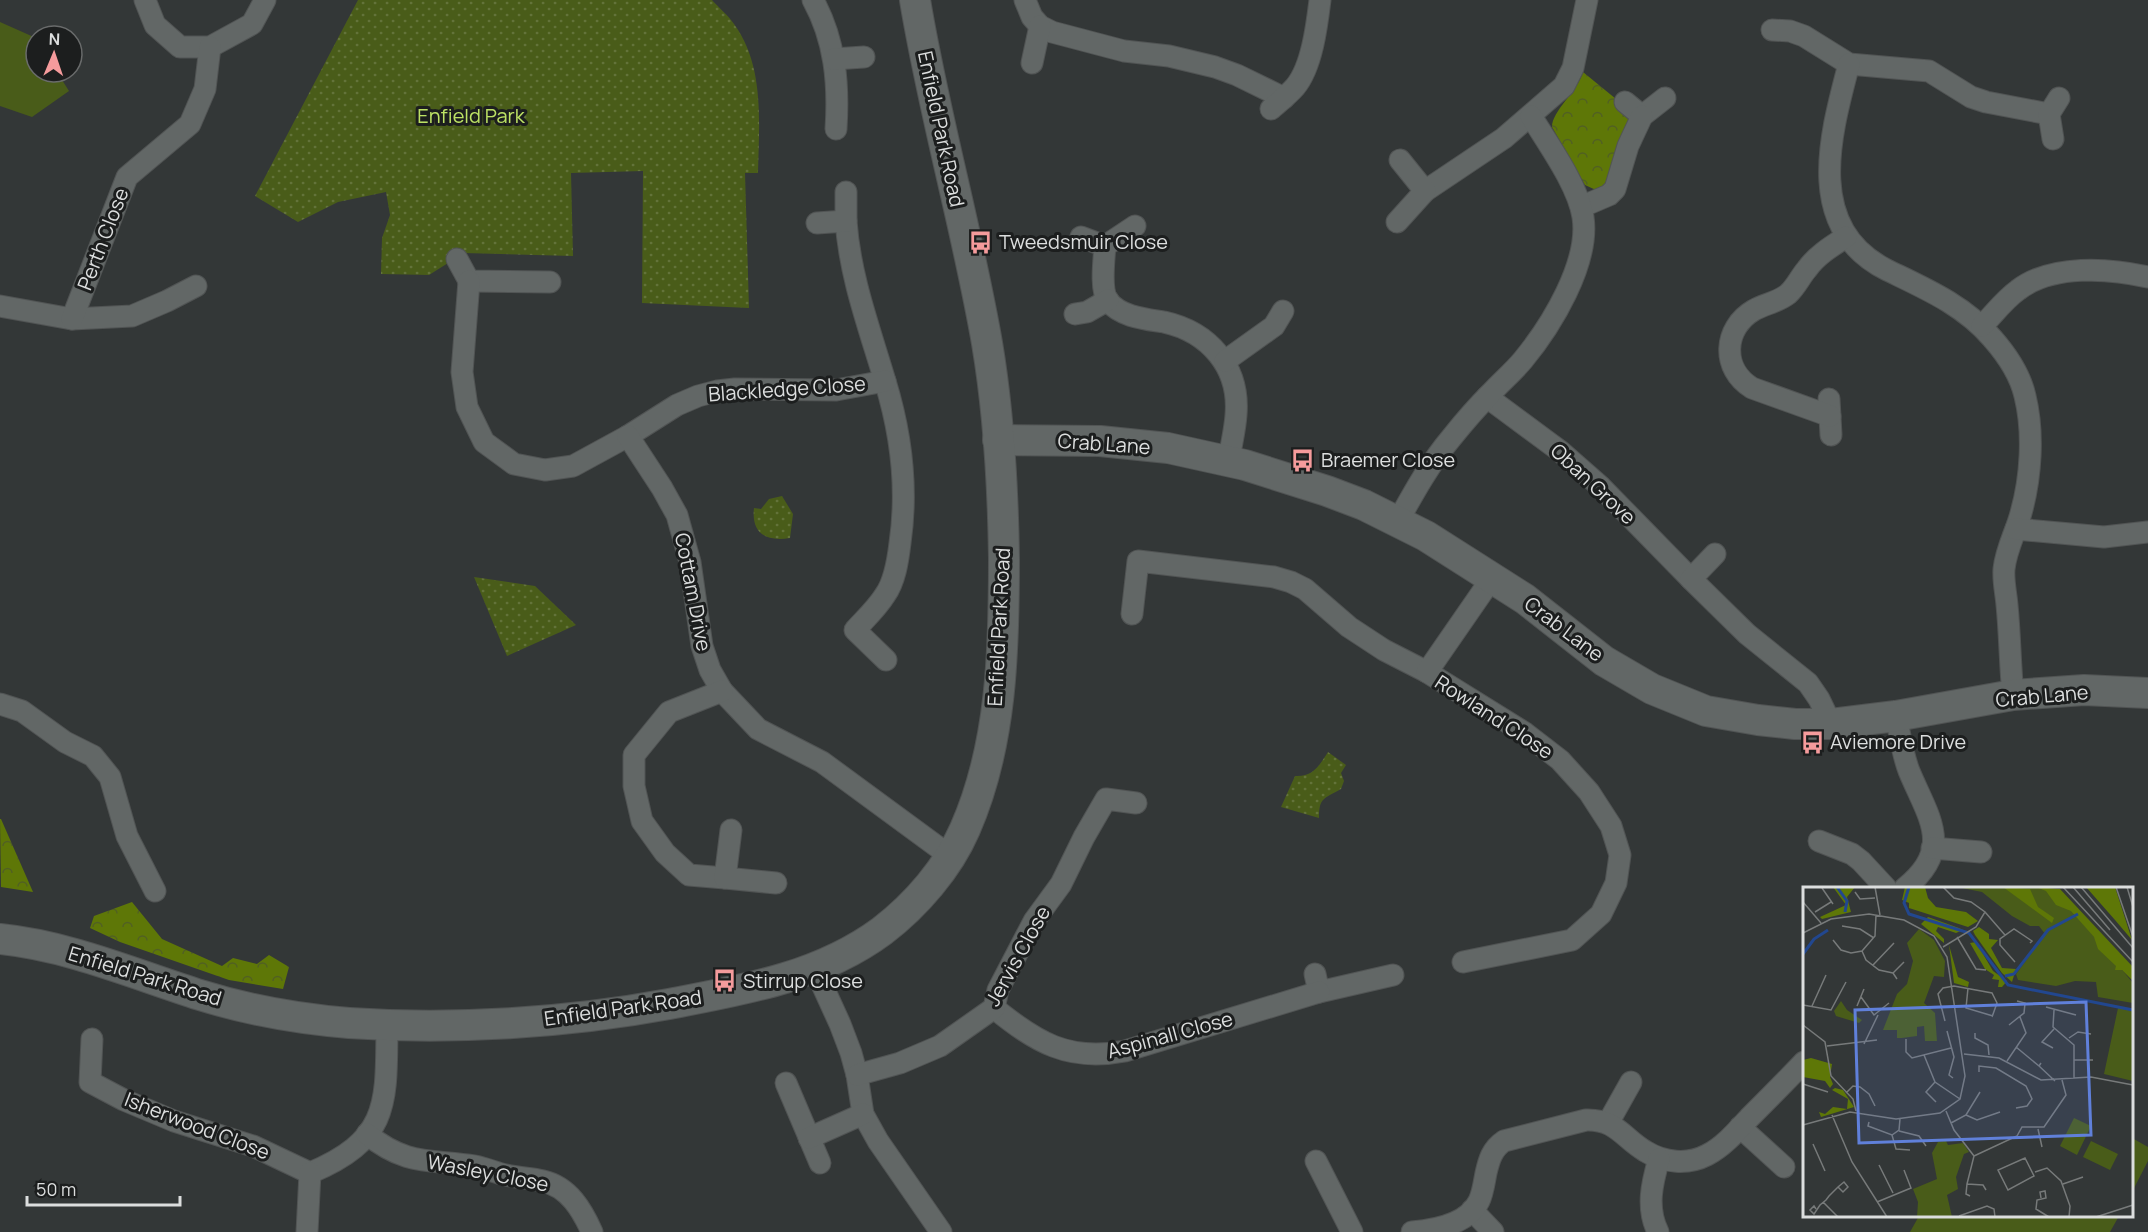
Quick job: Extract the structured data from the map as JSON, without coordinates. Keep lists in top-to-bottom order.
{
  "streets": {
    "street": [
      "Enfield Park Road",
      "Perth Close",
      "Blackledge Close",
      "Crab Lane",
      "Oban Grove",
      "Cottam Drive",
      "Rowland Close",
      "Jervis Close",
      "Aspinall Close",
      "Isherwood Close",
      "Wasley Close"
    ]
  },
  "crossings": [
    ["Enfield Park Road", "Crab Lane"],
    ["Enfield Park Road", "Cottam Drive"],
    ["Blackledge Close", "Cottam Drive"],
    ["Crab Lane", "Oban Grove"],
    ["Crab Lane", "Rowland Close"],
    ["Jervis Close", "Aspinall Close"]
  ],
  "parks": ["Enfield Park"],
  "places": {
    "bus stop": [
      "Tweedsmuir Close",
      "Braemer Close",
      "Aviemore Drive",
      "Stirrup Close"
    ]
  },
  "scale_bar": "50 m",
  "north": "top"
}
